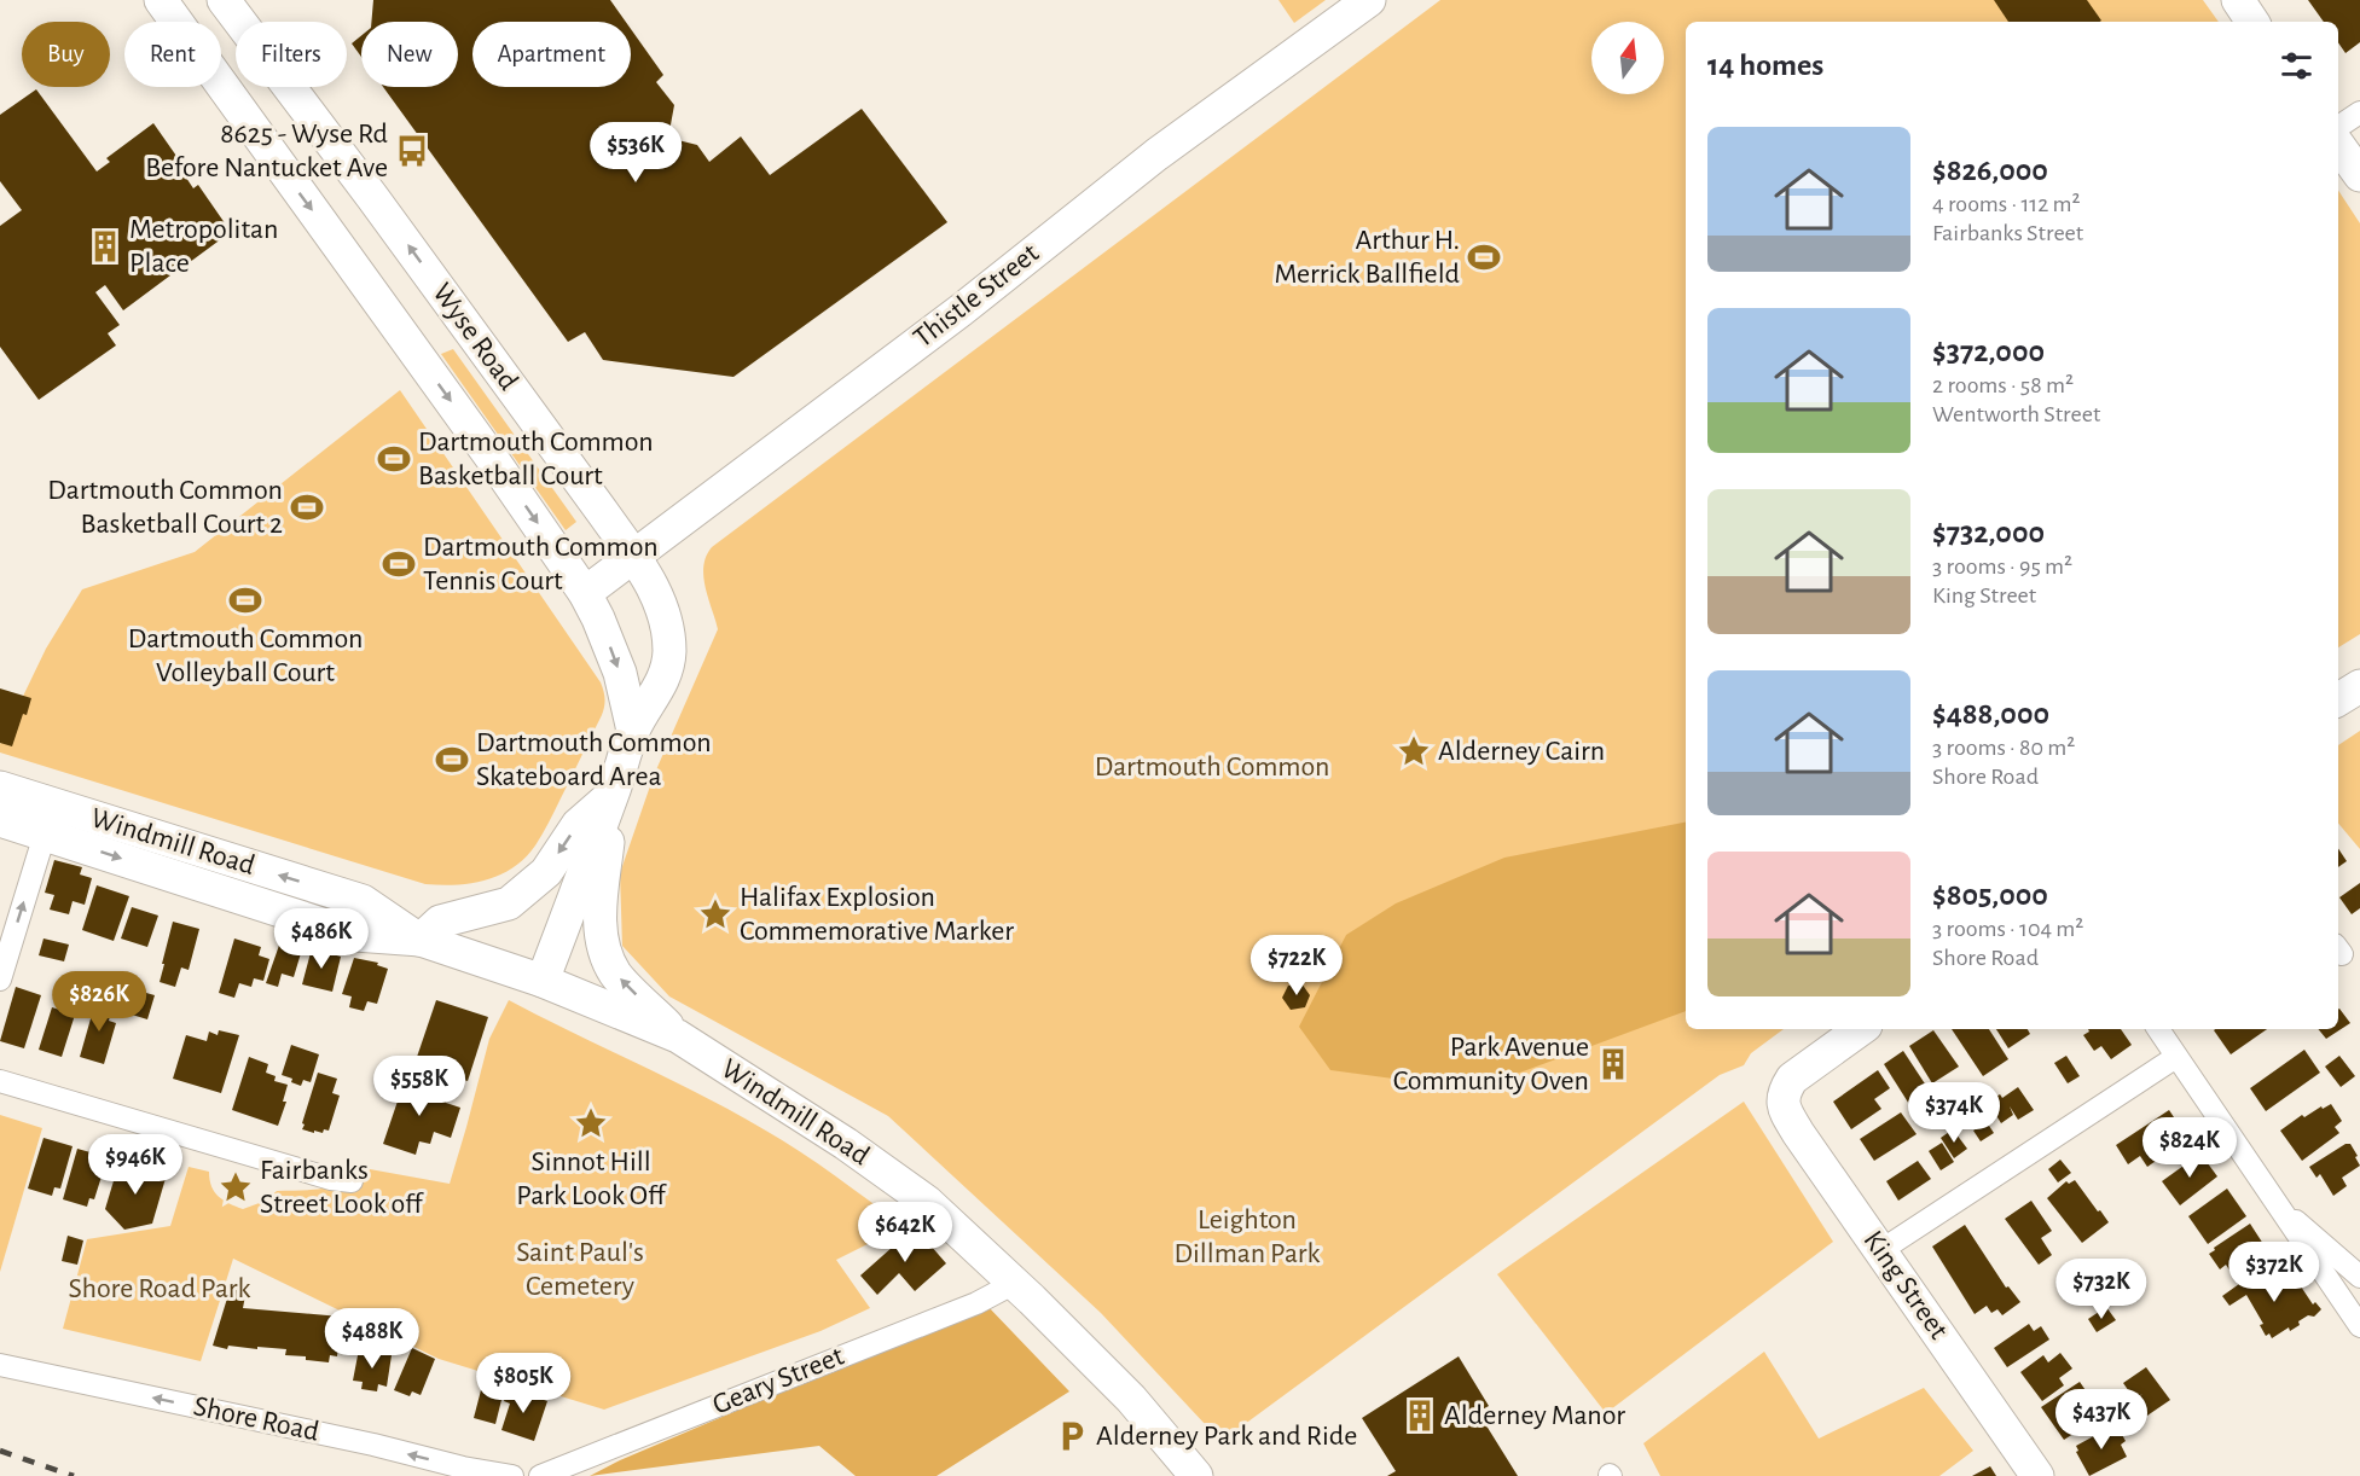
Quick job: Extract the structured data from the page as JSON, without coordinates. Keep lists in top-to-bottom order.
{
  "streets": {
    "main road": [
      "Thistle Street",
      "Wyse Road",
      "Windmill Road",
      "King Street"
    ],
    "street": ["Geary Street", "Shore Road"]
  },
  "crossings": [
    ["Thistle Street", "Wyse Road"],
    ["Wyse Road", "Windmill Road"],
    ["Windmill Road", "Geary Street"]
  ],
  "one_way": ["Shore Road"],
  "parks": [
    "Dartmouth Common",
    "Leighton Dillman Park",
    "Saint Paul's Cemetery",
    "Shore Road Park"
  ],
  "places": {
    "bus stop": ["8625 - Wyse Rd Before Nantucket Ave"],
    "building": ["Metropolitan Place", "Park Avenue Community Oven", "Alderney Manor"],
    "sports": [
      "Arthur H. Merrick Ballfield",
      "Dartmouth Common Basketball Court",
      "Dartmouth Common Basketball Court 2",
      "Dartmouth Common Tennis Court",
      "Dartmouth Common Volleyball Court",
      "Dartmouth Common Skateboard Area"
    ],
    "place": [
      "Alderney Cairn",
      "Halifax Explosion Commemorative Marker",
      "Sinnot Hill Park Look Off",
      "Fairbanks Street Look off"
    ],
    "parking": ["Alderney Park and Ride"]
  },
  "north": "top",
  "page": {
    "chip": [
      "Buy",
      "Rent",
      "Filters",
      "New",
      "Apartment"
    ],
    "heading": "14 homes",
    "list": [
      {
        "name": "$826,000",
        "note": "4 rooms · 112 m² · Fairbanks Street"
      },
      {
        "name": "$372,000",
        "note": "2 rooms · 58 m² · Wentworth Street"
      },
      {
        "name": "$732,000",
        "note": "3 rooms · 95 m² · King Street"
      },
      {
        "name": "$488,000",
        "note": "3 rooms · 80 m² · Shore Road"
      },
      {
        "name": "$805,000",
        "note": "3 rooms · 104 m² · Shore Road"
      }
    ],
    "price": [
      "$536K",
      "$486K",
      "$722K",
      "$826K",
      "$558K",
      "$374K",
      "$824K",
      "$946K",
      "$642K",
      "$372K",
      "$732K",
      "$488K",
      "$805K",
      "$437K"
    ]
  }
}
